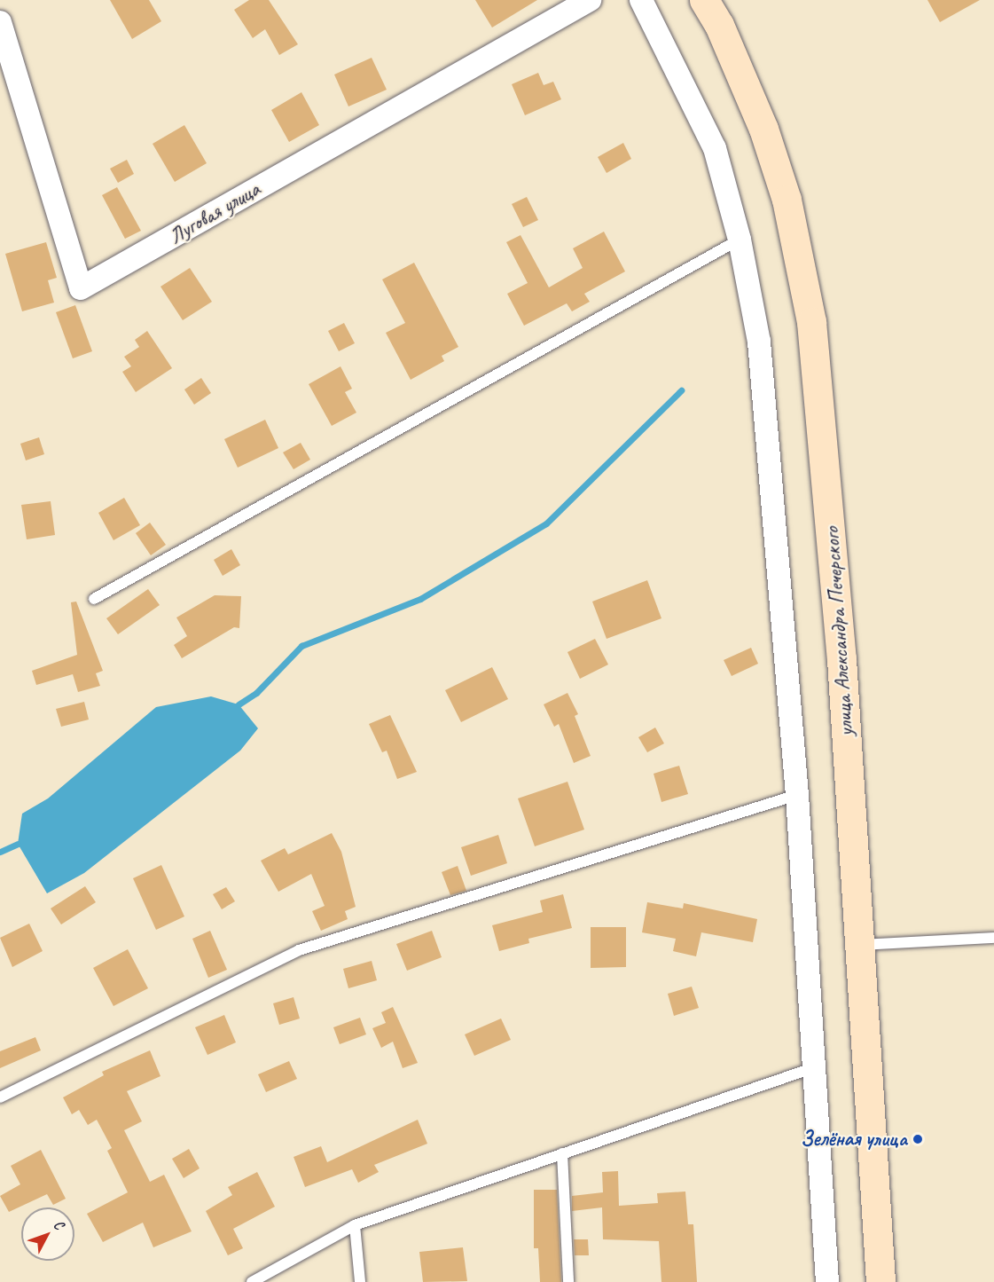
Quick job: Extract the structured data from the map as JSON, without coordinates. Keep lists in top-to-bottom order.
{
  "streets": {
    "main road": ["улица Александра Печерского"],
    "street": ["Луговая улица"]
  },
  "places": ["Зелёная улица"],
  "north": "top right"
}
